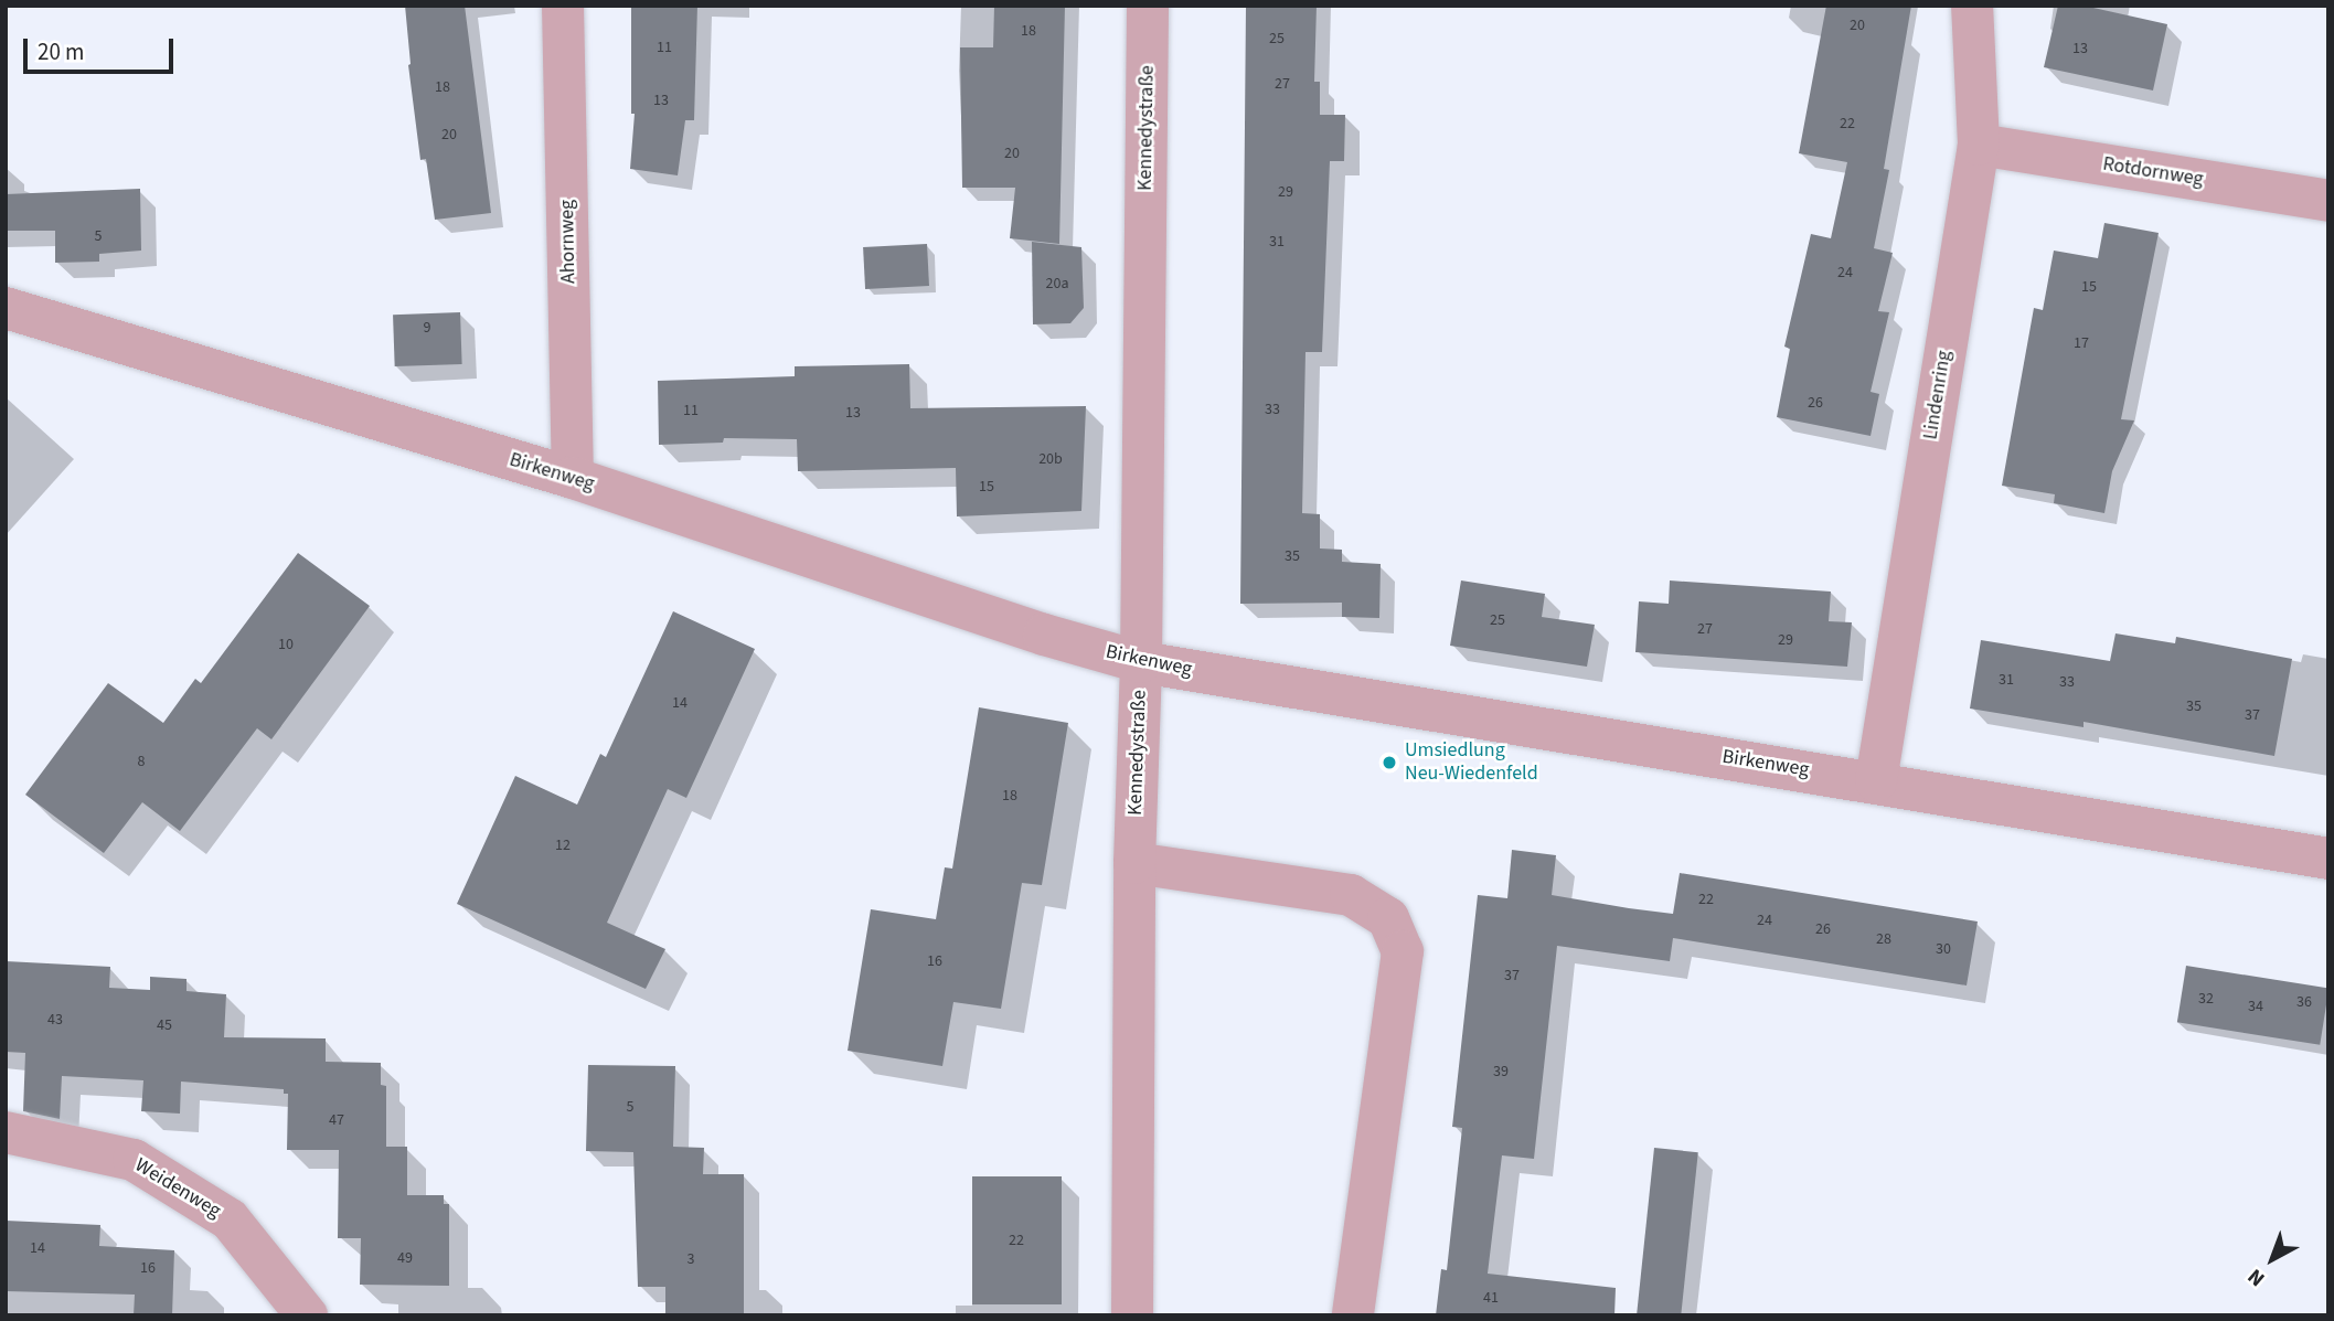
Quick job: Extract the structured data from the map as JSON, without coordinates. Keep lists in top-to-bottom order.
{
  "streets": {
    "street": [
      "Kennedystraße",
      "Rotdornweg",
      "Ahornweg",
      "Lindenring",
      "Birkenweg",
      "Weidenweg"
    ]
  },
  "crossings": [
    ["Kennedystraße", "Birkenweg"],
    ["Rotdornweg", "Lindenring"],
    ["Ahornweg", "Birkenweg"],
    ["Lindenring", "Birkenweg"]
  ],
  "places": ["Umsiedlung Neu-Wiedenfeld"],
  "house_numbers": [
    "20",
    "18",
    "25",
    "11",
    "13",
    "27",
    "18",
    "13",
    "22",
    "20",
    "20",
    "29",
    "5",
    "31",
    "24",
    "20a",
    "15",
    "9",
    "17",
    "26",
    "33",
    "11",
    "13",
    "20b",
    "15",
    "35",
    "25",
    "27",
    "29",
    "10",
    "31",
    "33",
    "14",
    "35",
    "37",
    "8",
    "18",
    "12",
    "22",
    "24",
    "26",
    "28",
    "30",
    "16",
    "37",
    "32",
    "36",
    "34",
    "43",
    "45",
    "39",
    "5",
    "47",
    "22",
    "14",
    "49",
    "3",
    "16",
    "41"
  ],
  "scale_bar": "20 m",
  "north": "bottom left"
}
